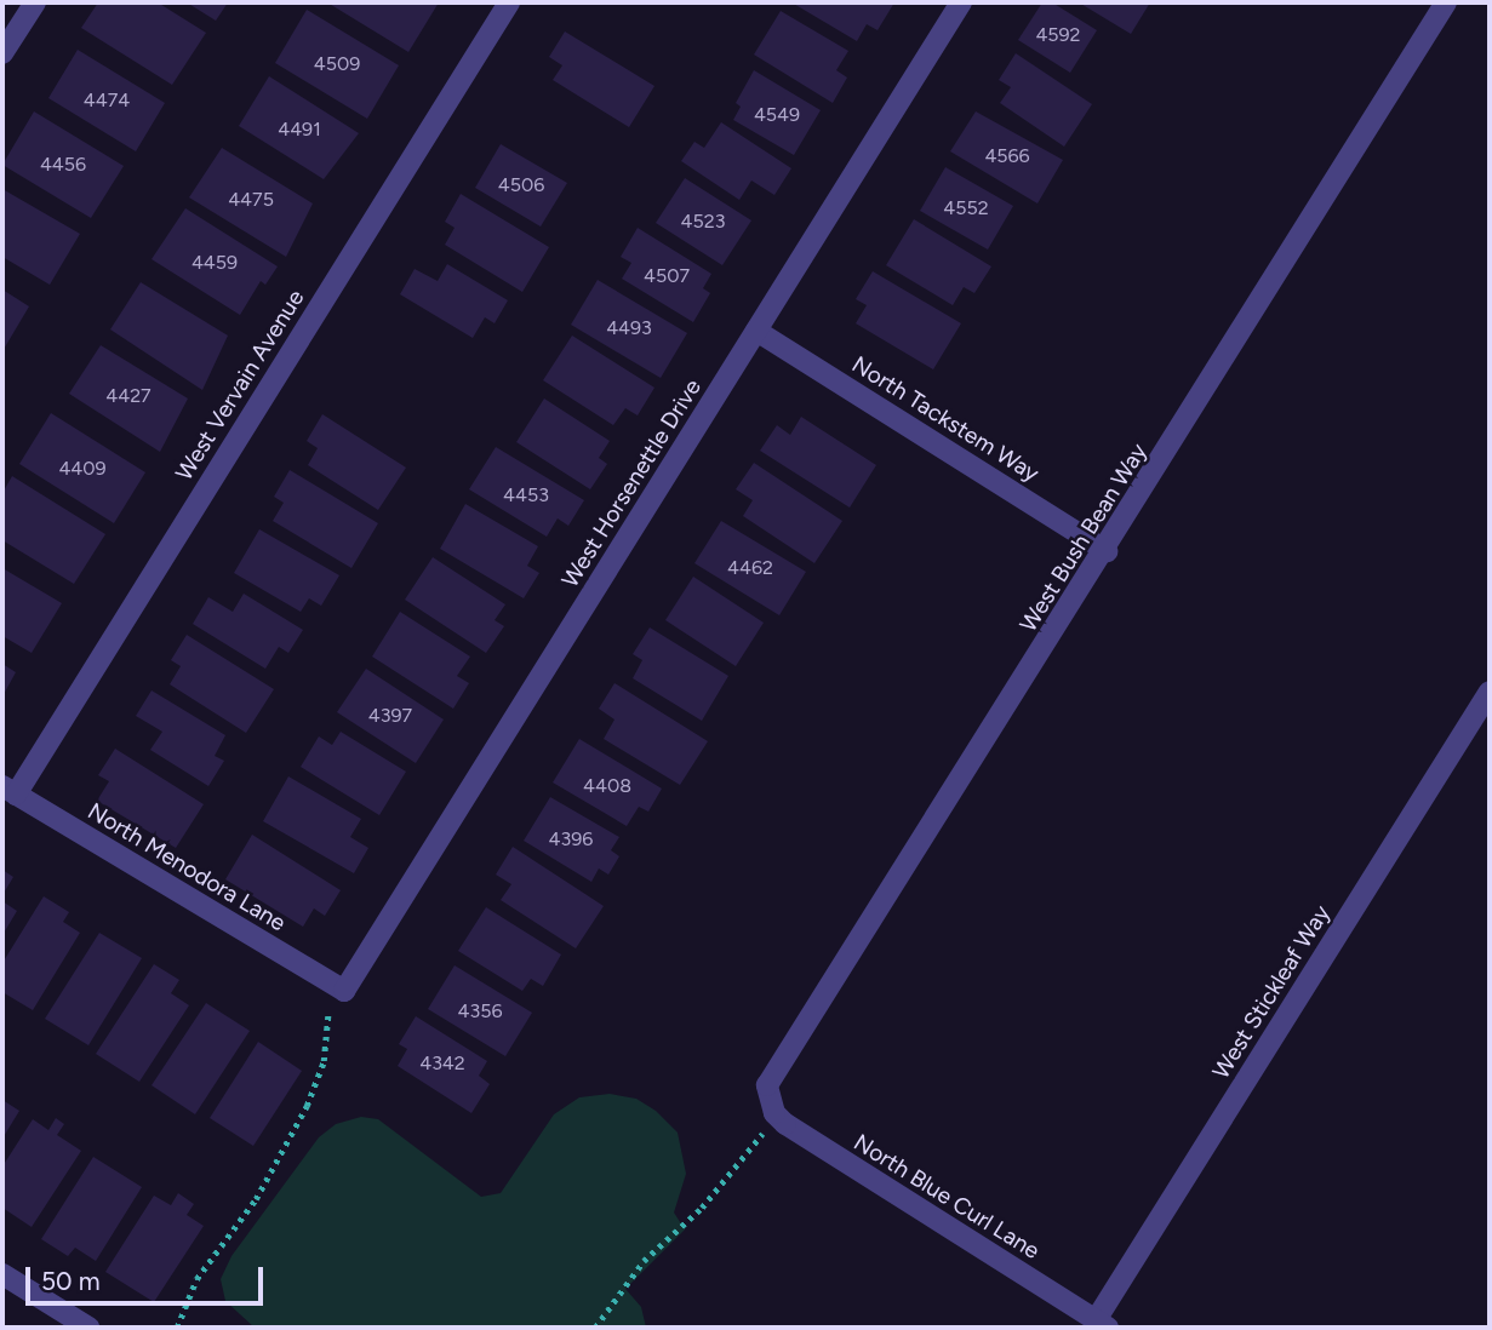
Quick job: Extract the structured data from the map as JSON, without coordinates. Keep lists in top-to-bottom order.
{
  "streets": {
    "street": [
      "West Vervain Avenue",
      "North Tackstem Way",
      "West Horsenettle Drive",
      "West Bush Bean Way",
      "North Menodora Lane",
      "West Stickleaf Way",
      "North Blue Curl Lane"
    ]
  },
  "crossings": [
    ["West Vervain Avenue", "North Menodora Lane"],
    ["North Tackstem Way", "West Horsenettle Drive"],
    ["North Tackstem Way", "West Bush Bean Way"],
    ["West Horsenettle Drive", "North Menodora Lane"],
    ["West Bush Bean Way", "North Blue Curl Lane"],
    ["West Stickleaf Way", "North Blue Curl Lane"]
  ],
  "house_numbers": [
    "4592",
    "4509",
    "4474",
    "4549",
    "4491",
    "4566",
    "4456",
    "4506",
    "4475",
    "4552",
    "4523",
    "4459",
    "4507",
    "4493",
    "4427",
    "4409",
    "4453",
    "4462",
    "4397",
    "4408",
    "4396",
    "4356",
    "4342"
  ],
  "scale_bar": "50 m"
}
